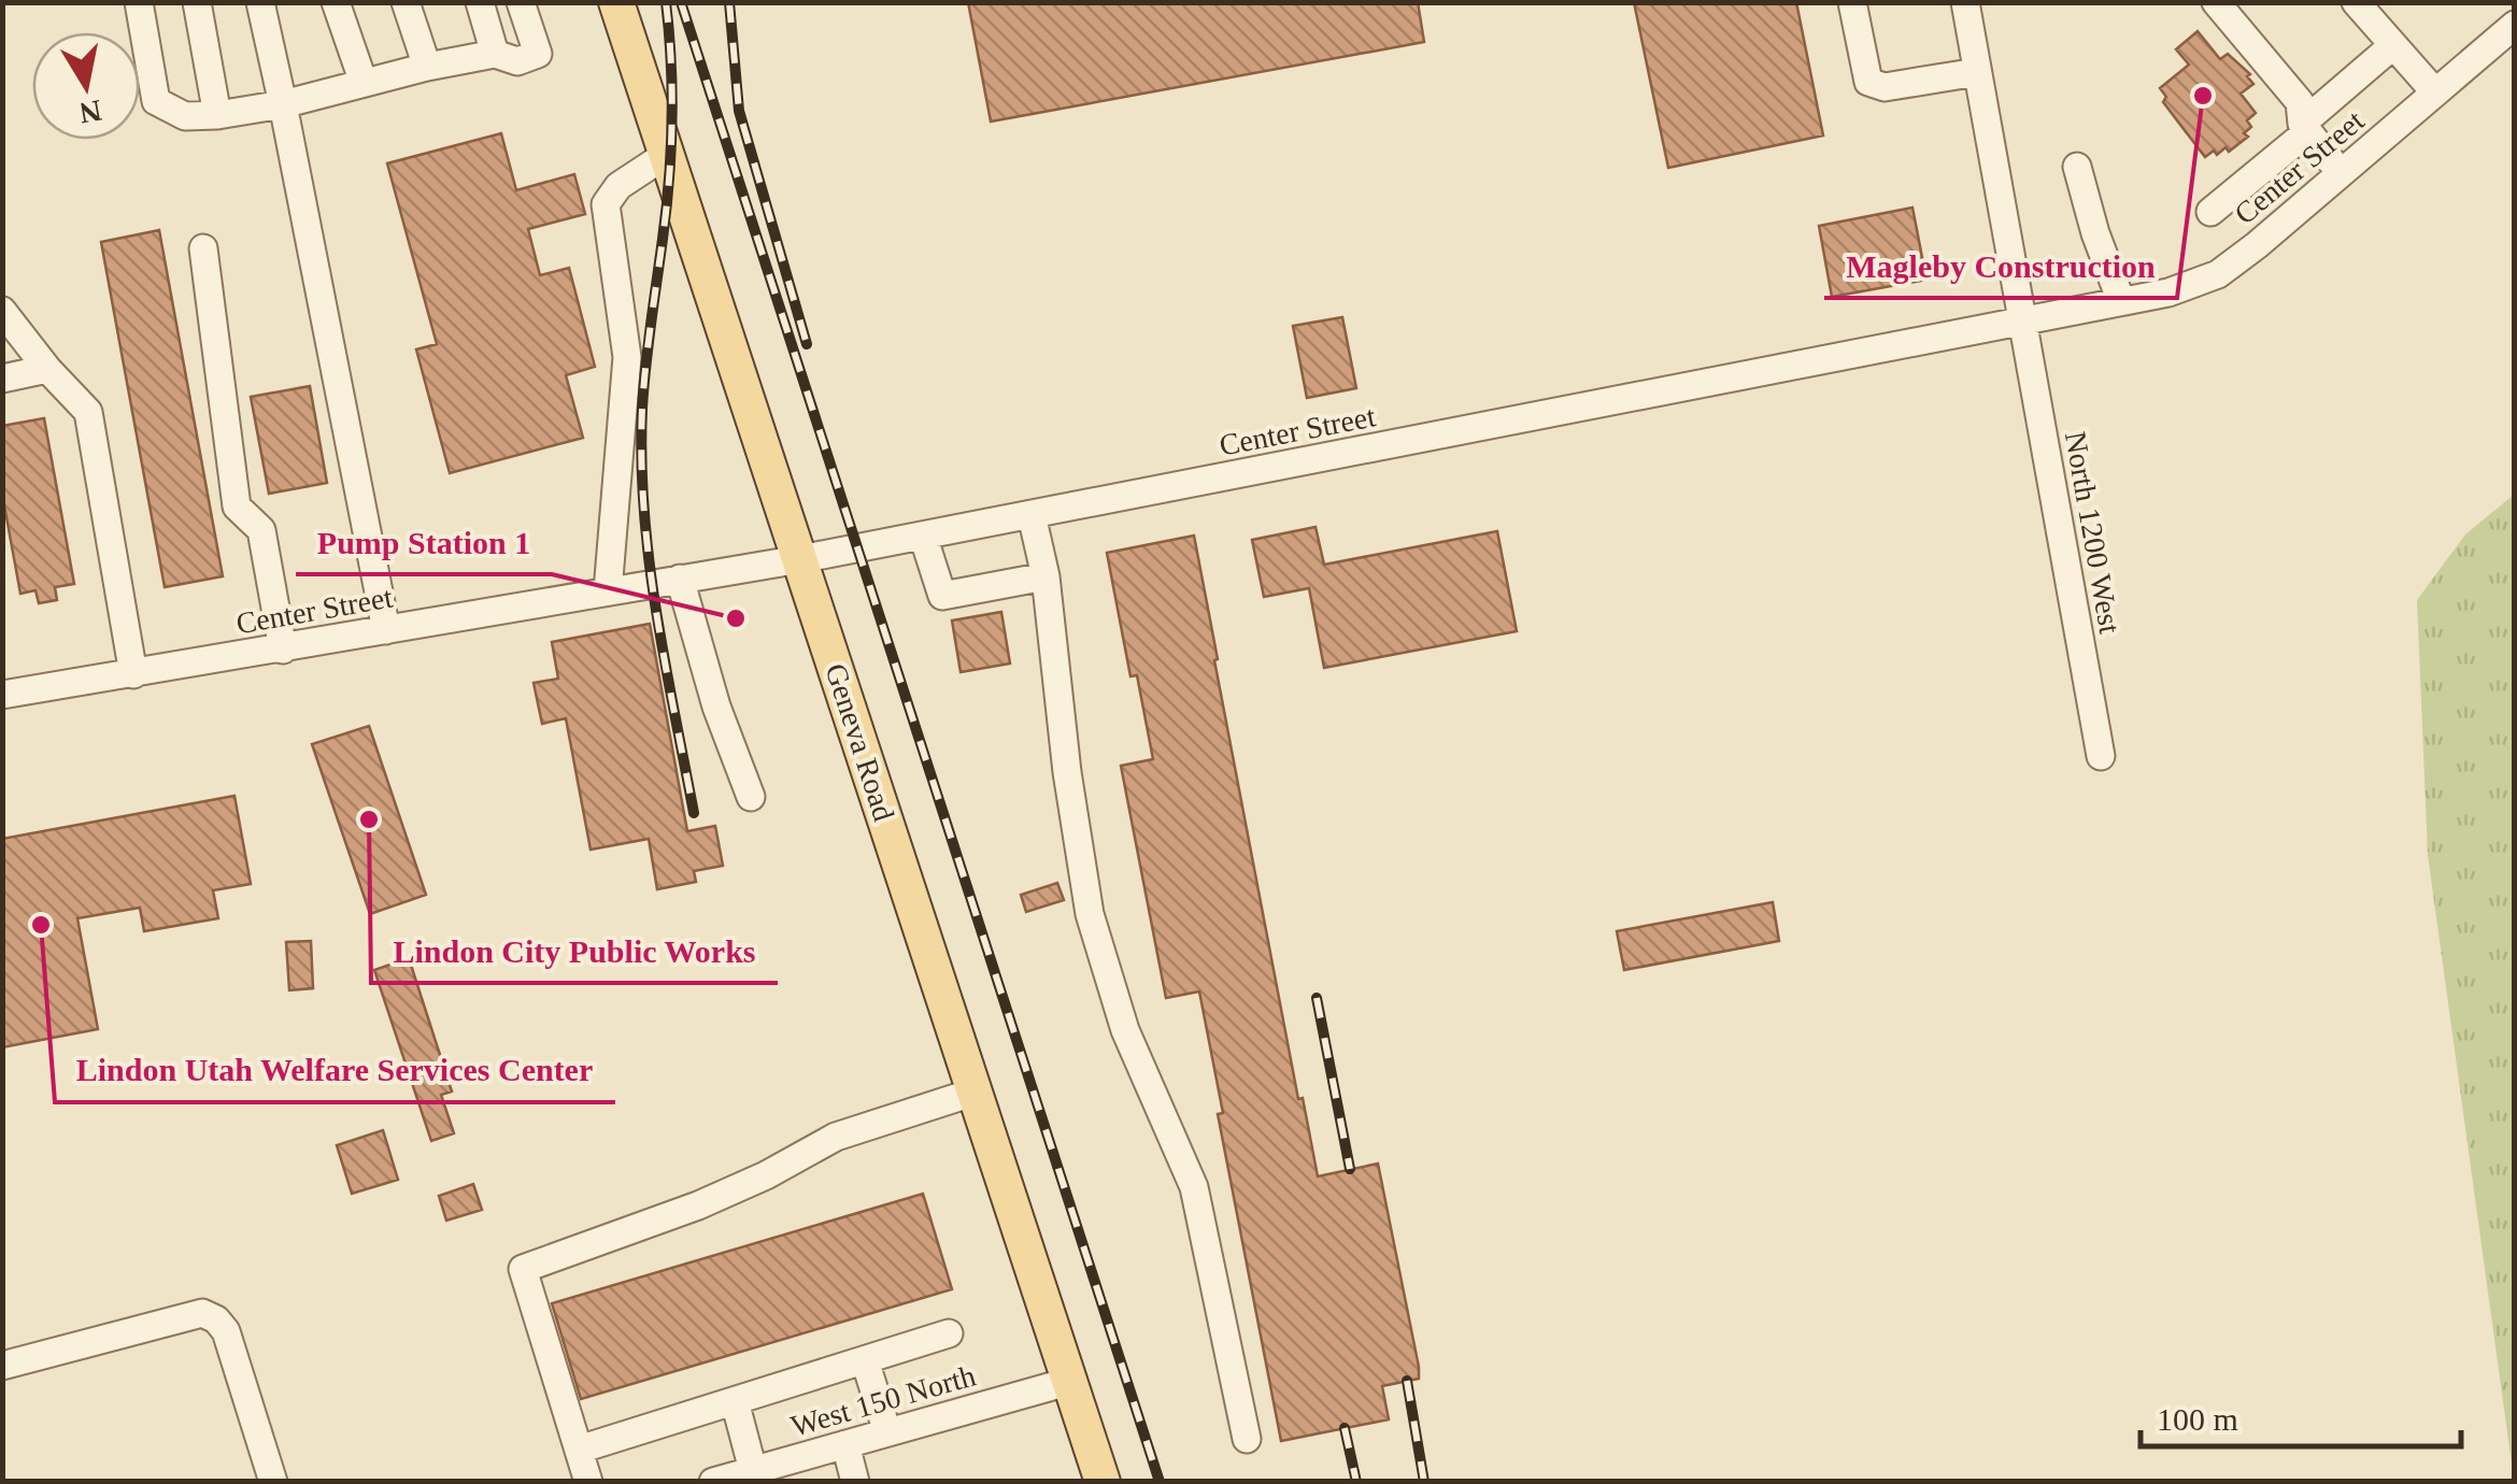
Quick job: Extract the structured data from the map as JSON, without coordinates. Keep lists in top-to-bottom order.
{
  "streets": {
    "main road": ["Geneva Road"],
    "street": ["Center Street", "North 1200 West", "West 150 North"]
  },
  "crossings": [
    ["Center Street", "North 1200 West"],
    ["Center Street", "Geneva Road"],
    ["Geneva Road", "West 150 North"]
  ],
  "places": [
    "Magleby Construction",
    "Pump Station 1",
    "Lindon City Public Works",
    "Lindon Utah Welfare Services Center"
  ],
  "scale_bar": "100 m",
  "north": "bottom"
}
